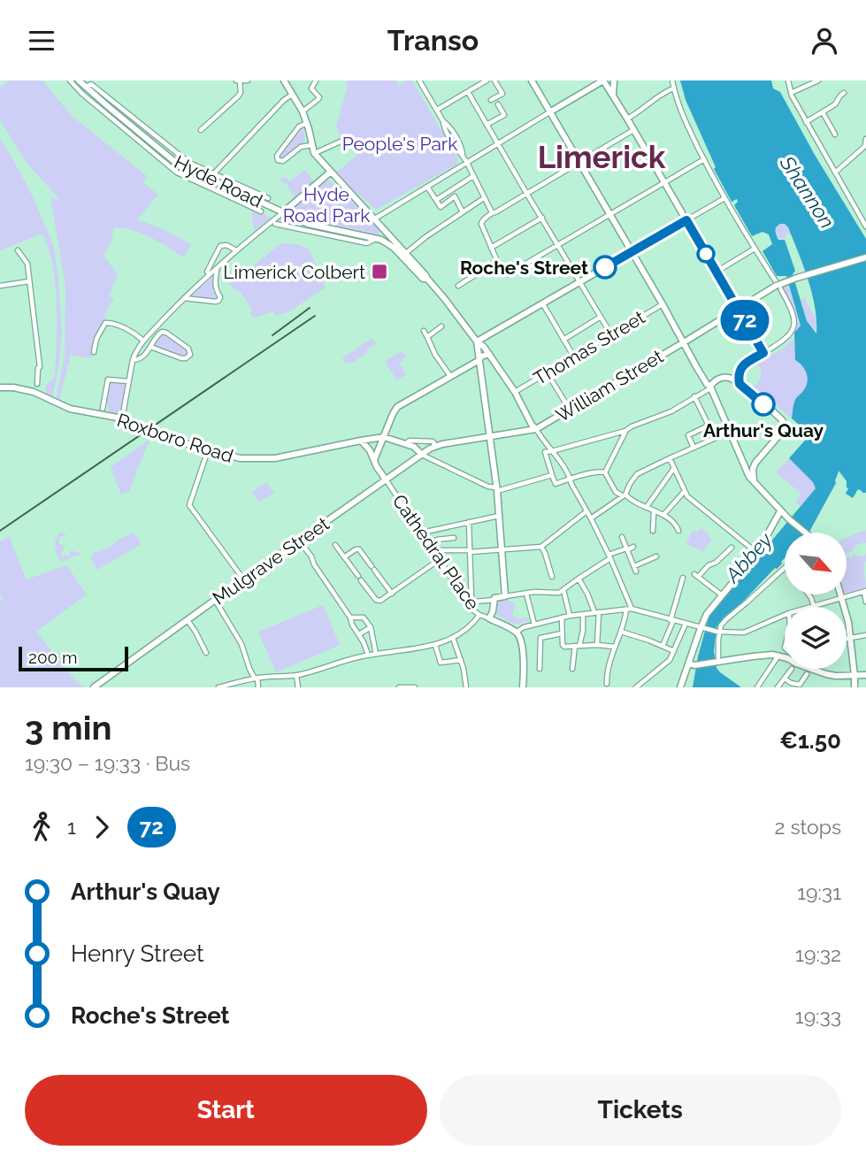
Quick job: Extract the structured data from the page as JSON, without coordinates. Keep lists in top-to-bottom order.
{
  "streets": {
    "main road": [
      "Hyde Road",
      "William Street",
      "Roxboro Road",
      "Mulgrave Street"
    ],
    "street": ["Thomas Street", "Cathedral Place"]
  },
  "crossings": [
    ["William Street", "Mulgrave Street"],
    ["Roxboro Road", "Mulgrave Street"],
    ["Cathedral Place", "Mulgrave Street"]
  ],
  "districts": ["Limerick"],
  "water": ["Shannon", "Abbey"],
  "parks": ["People's Park", "Hyde Road Park"],
  "places": {
    "other": ["Roche's Street", "Arthur's Quay"],
    "transit": ["Limerick Colbert"]
  },
  "lines": ["bus line 72"],
  "scale_bar": "200 m",
  "north": "bottom right",
  "page": {
    "header": "Transo",
    "on_map": "72",
    "scale": "200 m",
    "heading": ["3 min", "19:30 – 19:33 · Bus", "€1.50"],
    "legs": ["1", "72", "2 stops"],
    "list": [
      {
        "name": "Arthur's Quay",
        "value": "19:31"
      },
      {
        "name": "Henry Street",
        "value": "19:32"
      },
      {
        "name": "Roche's Street",
        "value": "19:33"
      }
    ],
    "buttons": ["Start", "Tickets"]
  }
}
